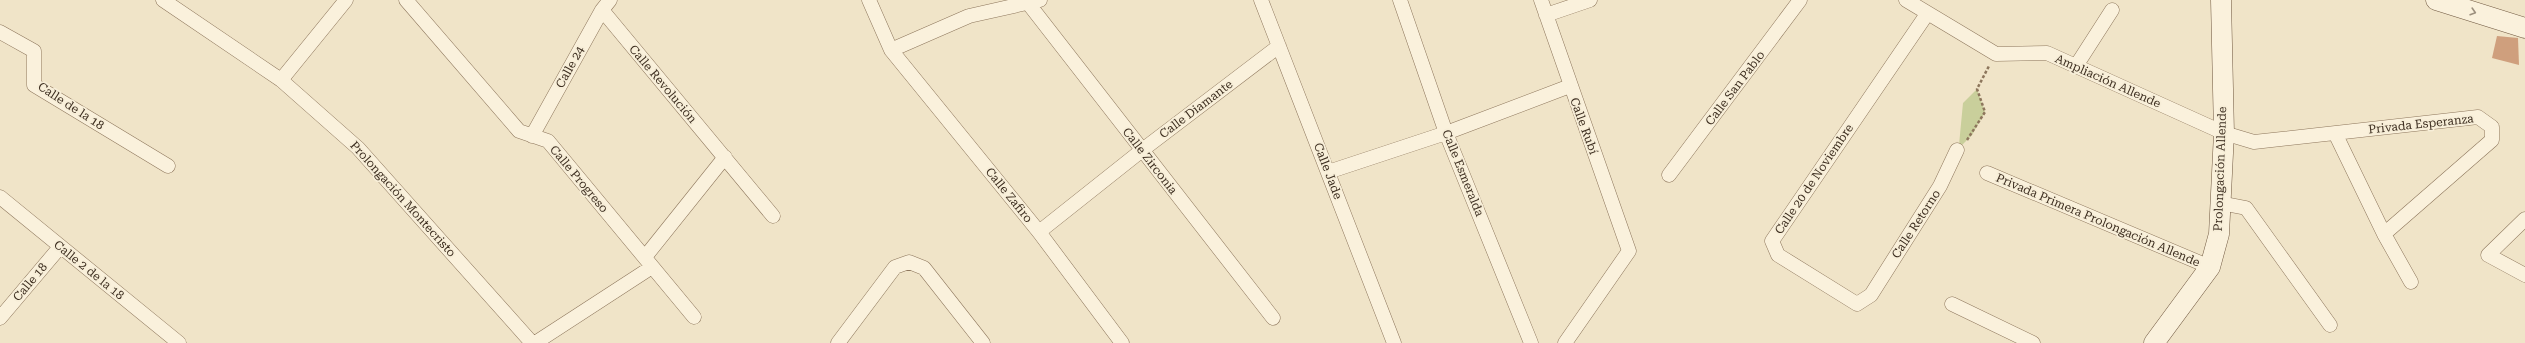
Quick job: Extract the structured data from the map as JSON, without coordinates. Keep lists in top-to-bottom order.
{
  "streets": {
    "street": [
      "Calle 24",
      "Ampliación Allende",
      "Calle Revolución",
      "Calle San Pablo",
      "Calle de la 18",
      "Calle Diamante",
      "Privada Esperanza",
      "Calle Rubí",
      "Calle Zirconia",
      "Prolongación Allende",
      "Calle Jade",
      "Calle Esmeralda",
      "Calle Progreso",
      "Calle 20 de Noviembre",
      "Calle Zafiro",
      "Prolongación Montecristo",
      "Privada Primera Prolongación Allende",
      "Calle Retorno",
      "Calle 2 de la 18",
      "Calle 18"
    ]
  },
  "crossings": [
    ["Calle 24", "Calle Revolución"],
    ["Calle 24", "Calle Progreso"],
    ["Ampliación Allende", "Privada Esperanza"],
    ["Ampliación Allende", "Prolongación Allende"],
    ["Calle Diamante", "Calle Zirconia"],
    ["Calle Diamante", "Calle Jade"],
    ["Calle Diamante", "Calle Zafiro"],
    ["Privada Esperanza", "Prolongación Allende"],
    ["Prolongación Allende", "Privada Primera Prolongación Allende"],
    ["Calle 20 de Noviembre", "Calle Retorno"],
    ["Calle 2 de la 18", "Calle 18"]
  ]
}
